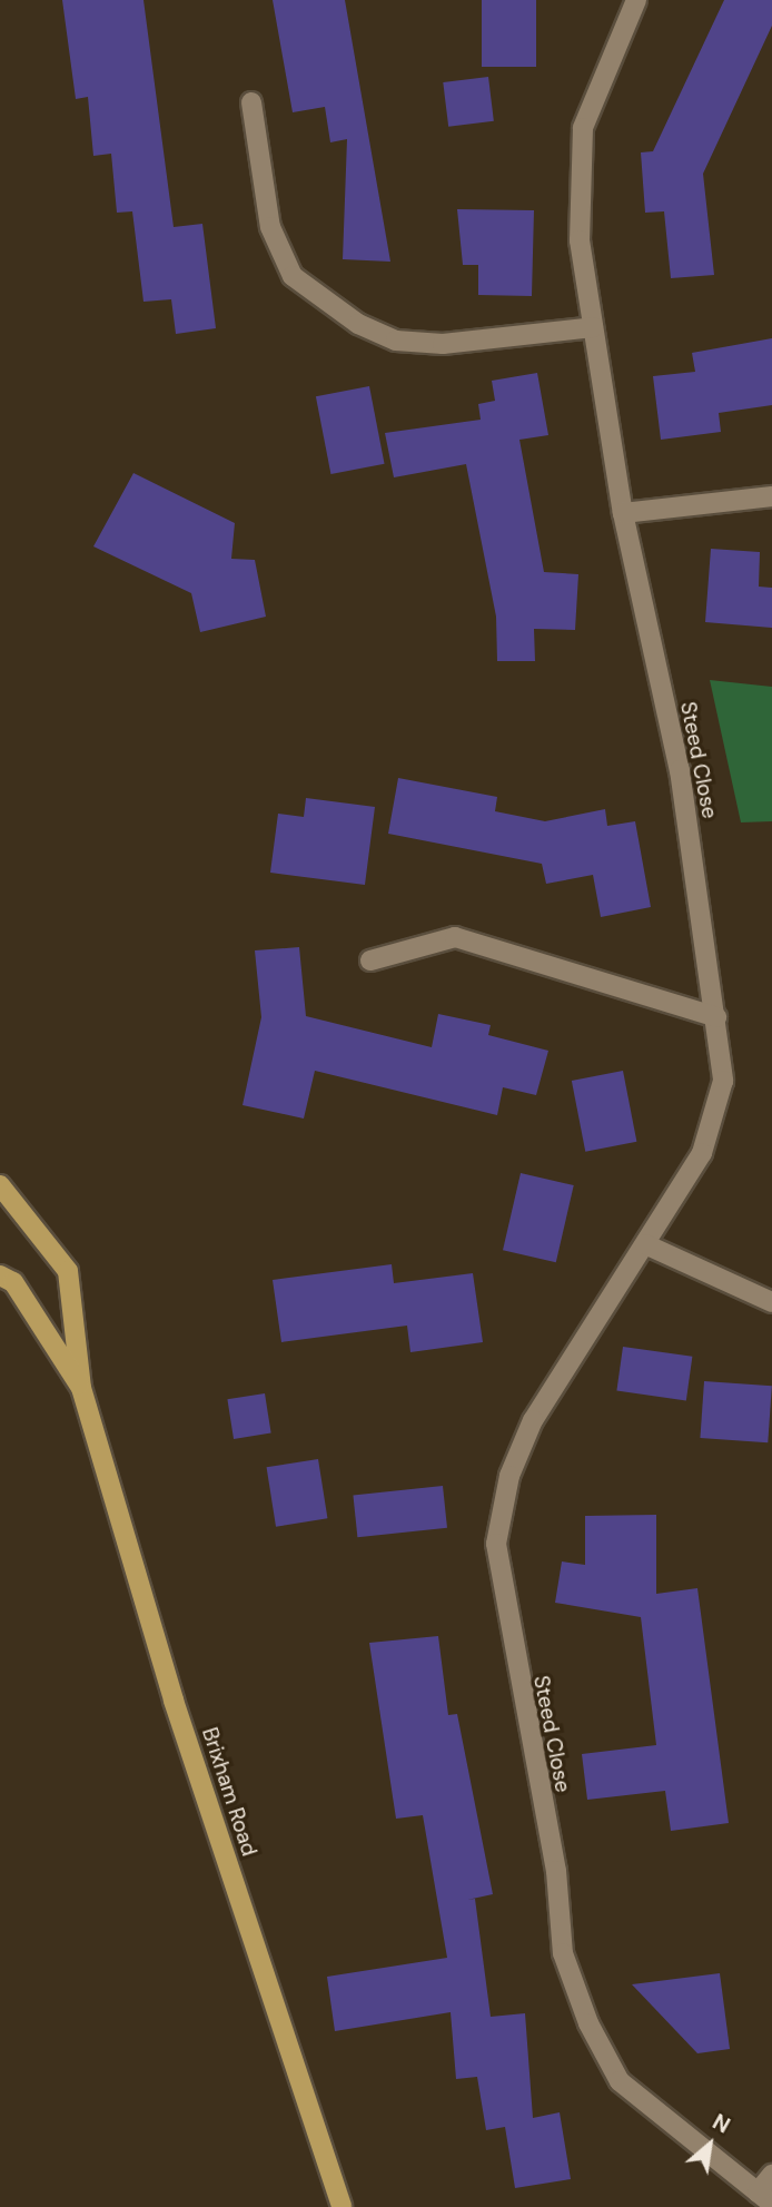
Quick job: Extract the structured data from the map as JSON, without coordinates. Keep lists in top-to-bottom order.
{
  "streets": {
    "main road": ["Brixham Road"],
    "street": ["Steed Close"]
  },
  "north": "top right"
}
